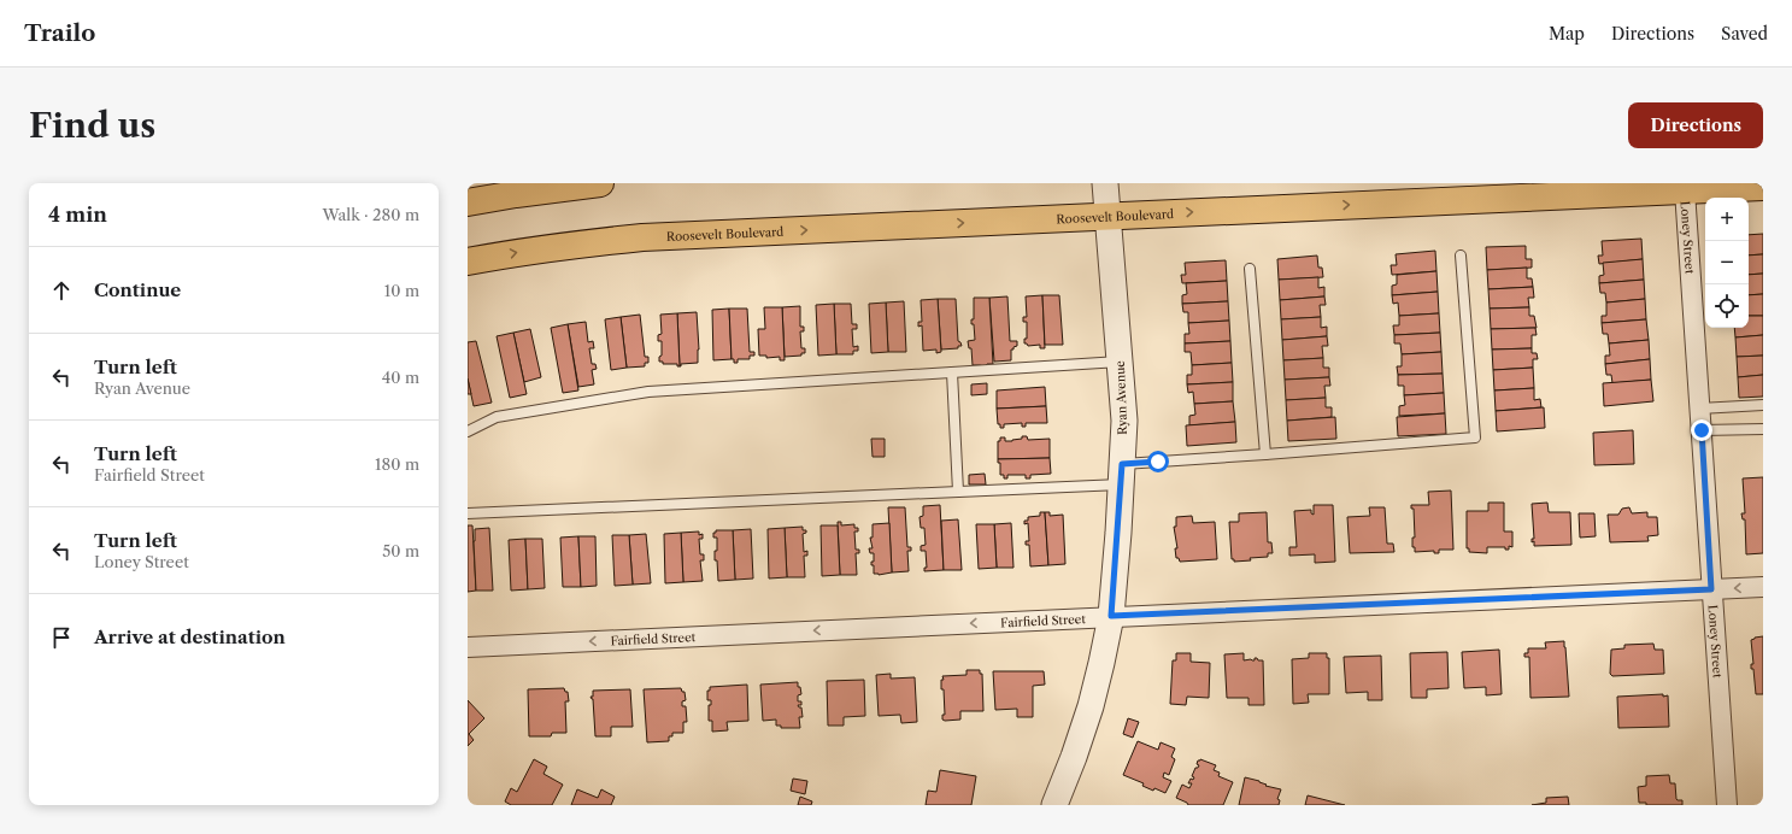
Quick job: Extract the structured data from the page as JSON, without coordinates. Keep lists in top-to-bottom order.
{
  "streets": {
    "highway": ["Roosevelt Boulevard"],
    "street": ["Loney Street", "Ryan Avenue", "Fairfield Street"]
  },
  "crossings": [
    ["Roosevelt Boulevard", "Loney Street"],
    ["Roosevelt Boulevard", "Ryan Avenue"],
    ["Loney Street", "Fairfield Street"],
    ["Ryan Avenue", "Fairfield Street"]
  ],
  "one_way": ["Roosevelt Boulevard", "Fairfield Street"],
  "page": {
    "header": "Trailo",
    "nav": ["Map", "Directions", "Saved"],
    "buttons": "Directions",
    "title": "Find us",
    "heading": ["4 min", "Walk · 280 m"],
    "map_buttons": ["+", "−"],
    "list": [
      ["Continue", "10 m"],
      ["Turn left", "Ryan Avenue", "40 m"],
      ["Turn left", "Fairfield Street", "180 m"],
      ["Turn left", "Loney Street", "50 m"],
      "Arrive at destination"
    ]
  }
}
